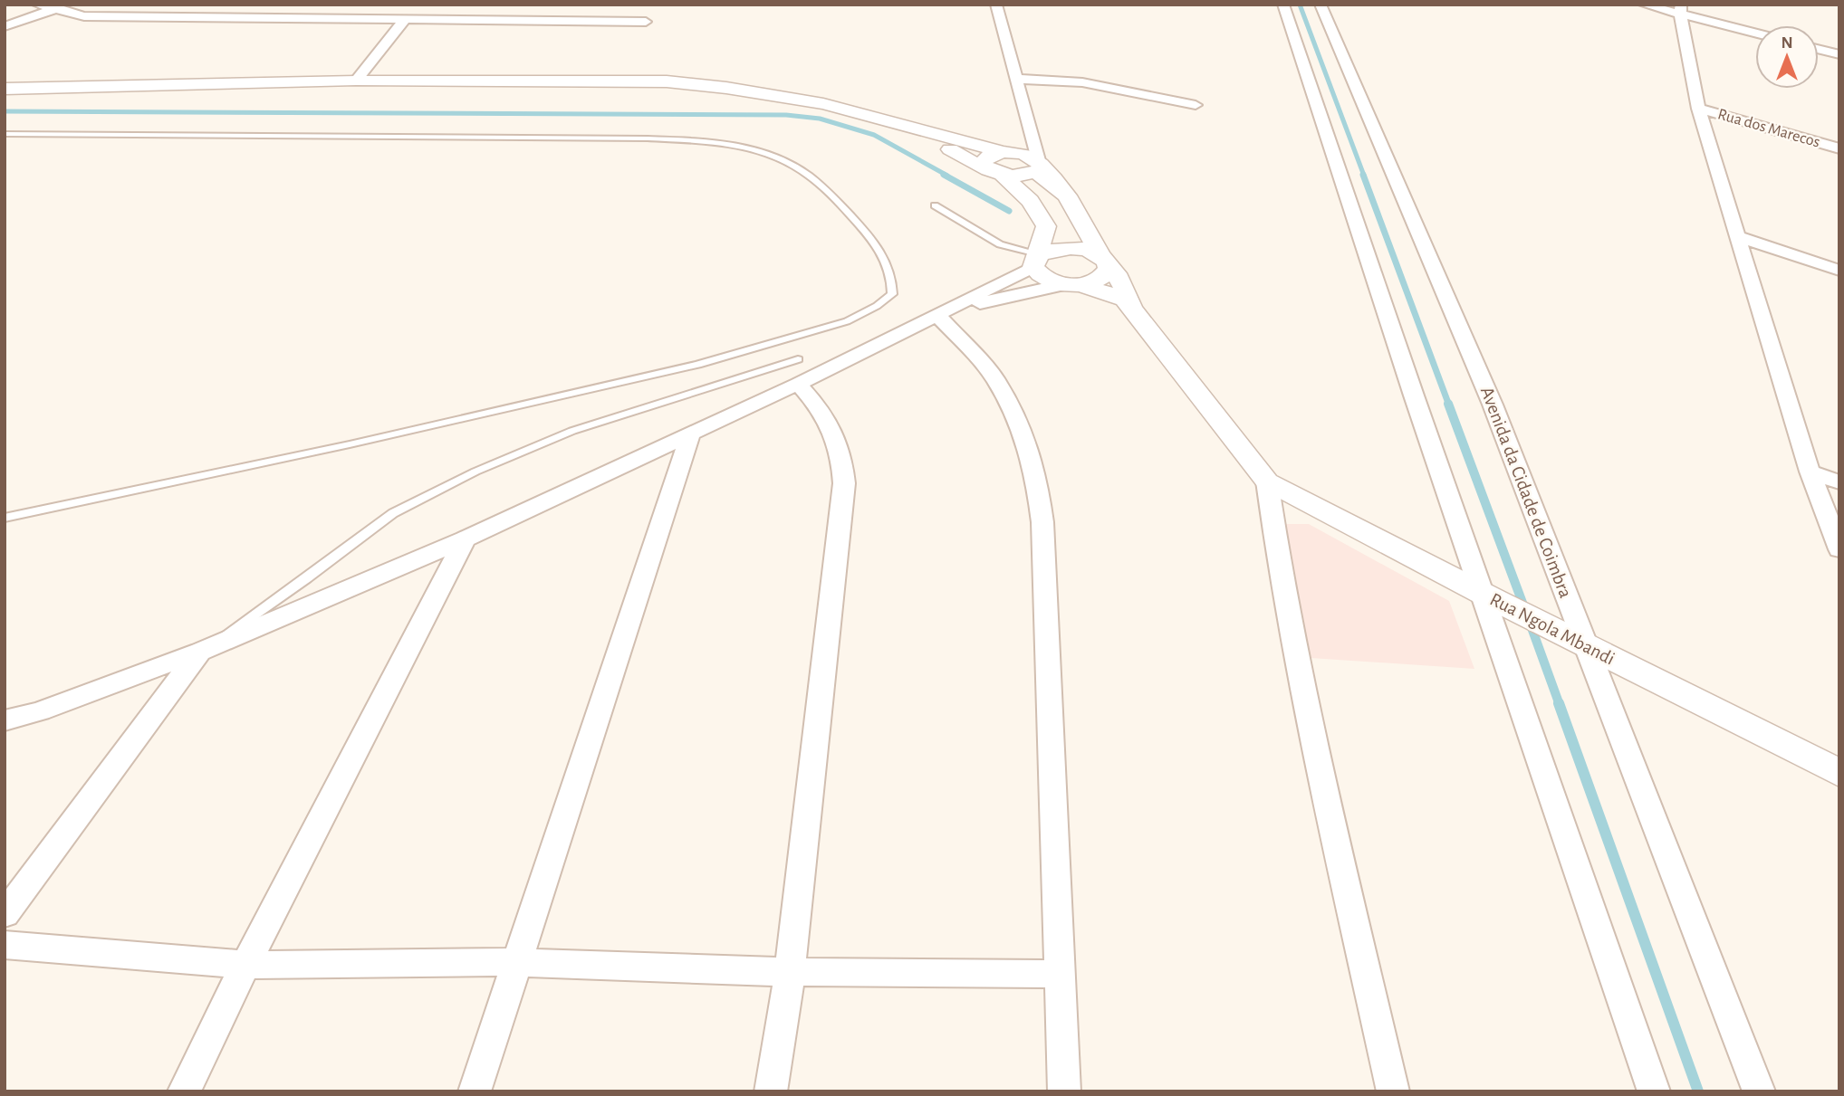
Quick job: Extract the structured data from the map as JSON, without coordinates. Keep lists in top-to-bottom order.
{
  "streets": {
    "street": ["Rua dos Marecos", "Avenida da Cidade de Coimbra", "Rua Ngola Mbandi"]
  },
  "crossings": [
    ["Avenida da Cidade de Coimbra", "Rua Ngola Mbandi"]
  ],
  "north": "top"
}
